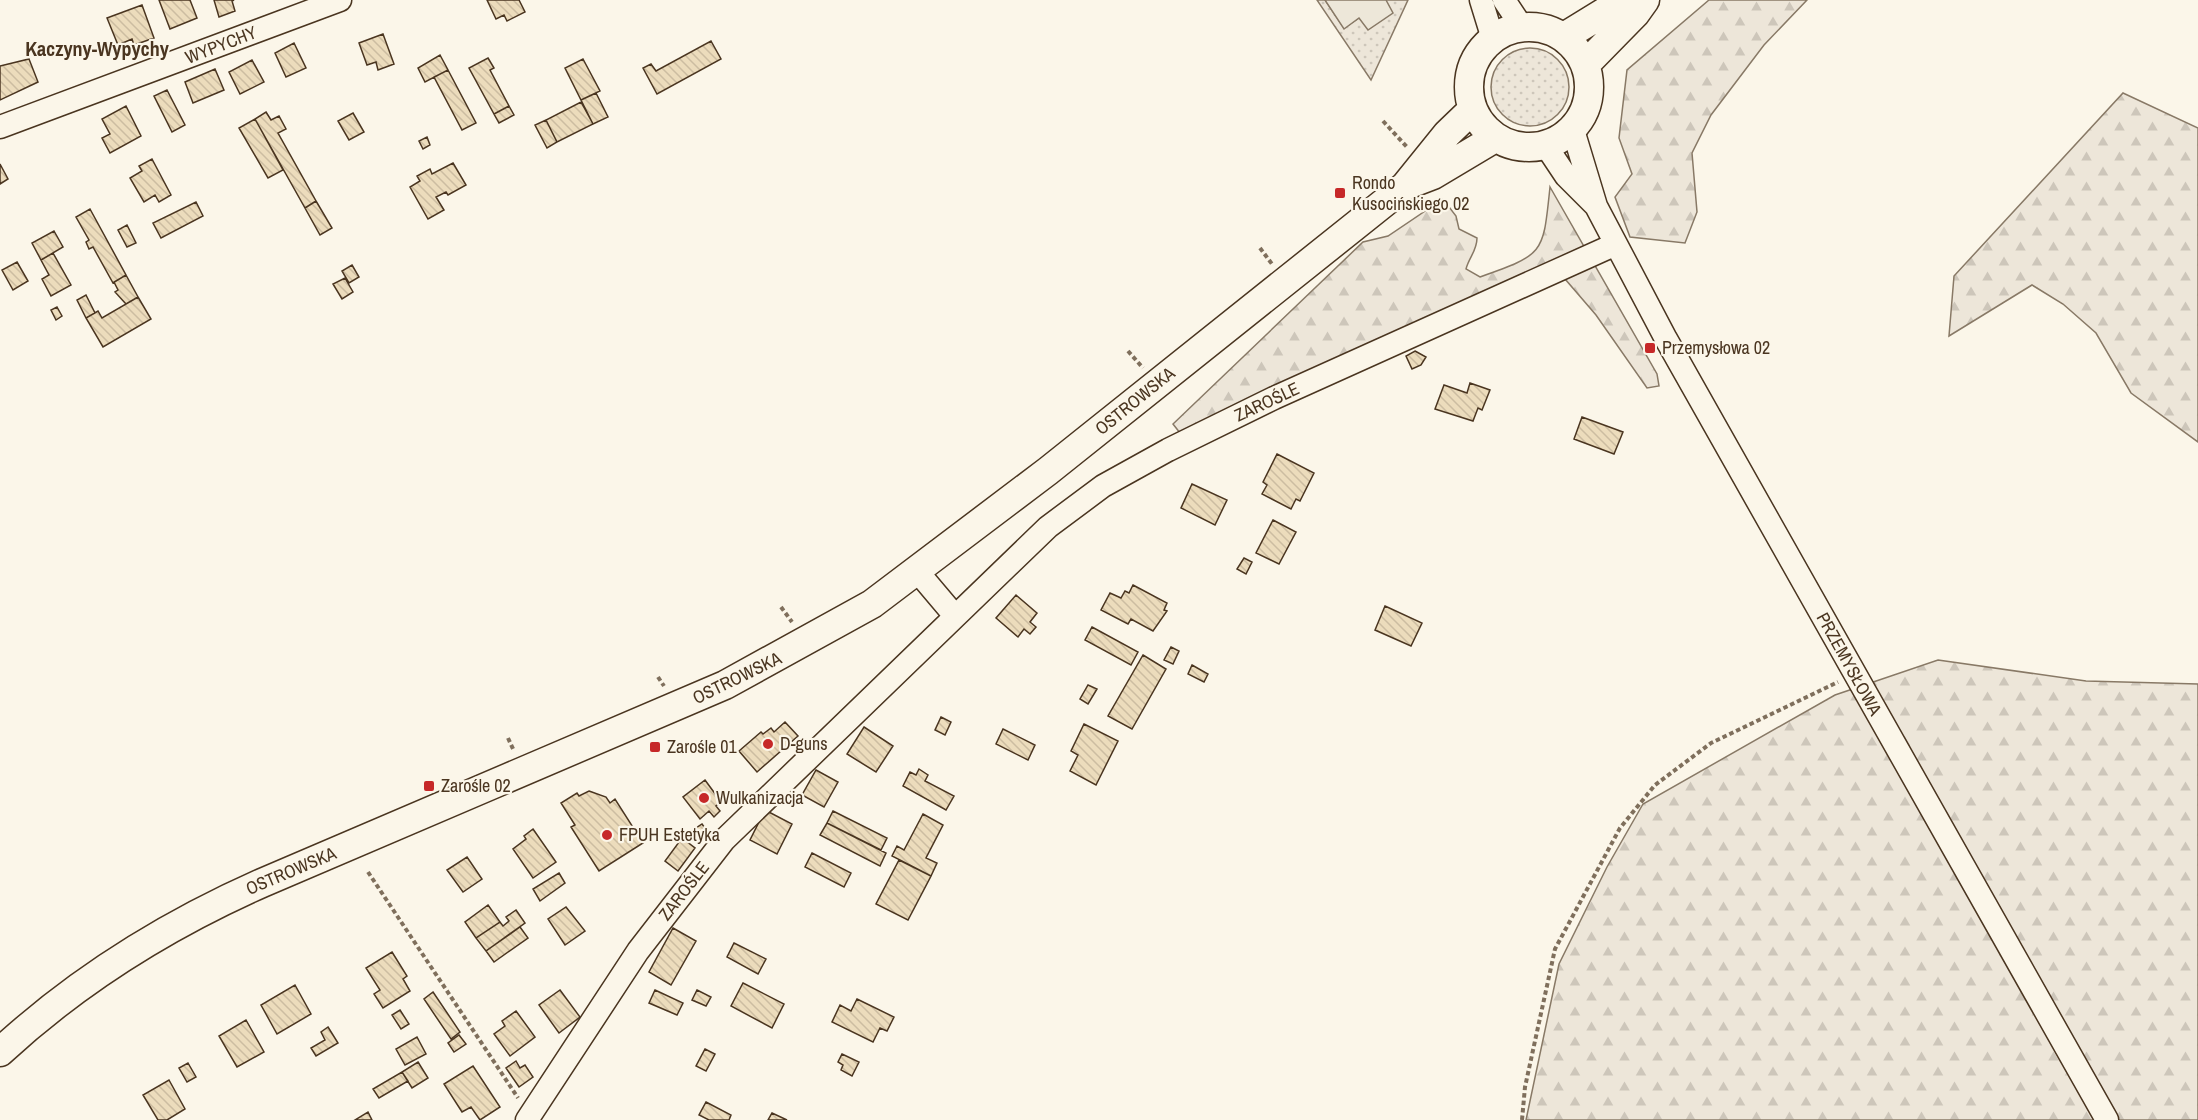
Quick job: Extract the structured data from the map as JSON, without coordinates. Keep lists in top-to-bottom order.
{
  "streets": {
    "main road": ["OSTROWSKA"],
    "street": ["WYPYCHY", "ZAROŚLE", "PRZEMYSŁOWA"]
  },
  "crossings": [
    ["OSTROWSKA", "PRZEMYSŁOWA"],
    ["ZAROŚLE", "PRZEMYSŁOWA"]
  ],
  "districts": ["Kaczyny-Wypychy"],
  "places": {
    "transit": [
      "Rondo Kusocińskiego 02",
      "Przemysłowa 02",
      "Zarośle 01",
      "Zarośle 02"
    ],
    "other": ["D-guns", "Wulkanizacja", "FPUH Estetyka"]
  }
}
